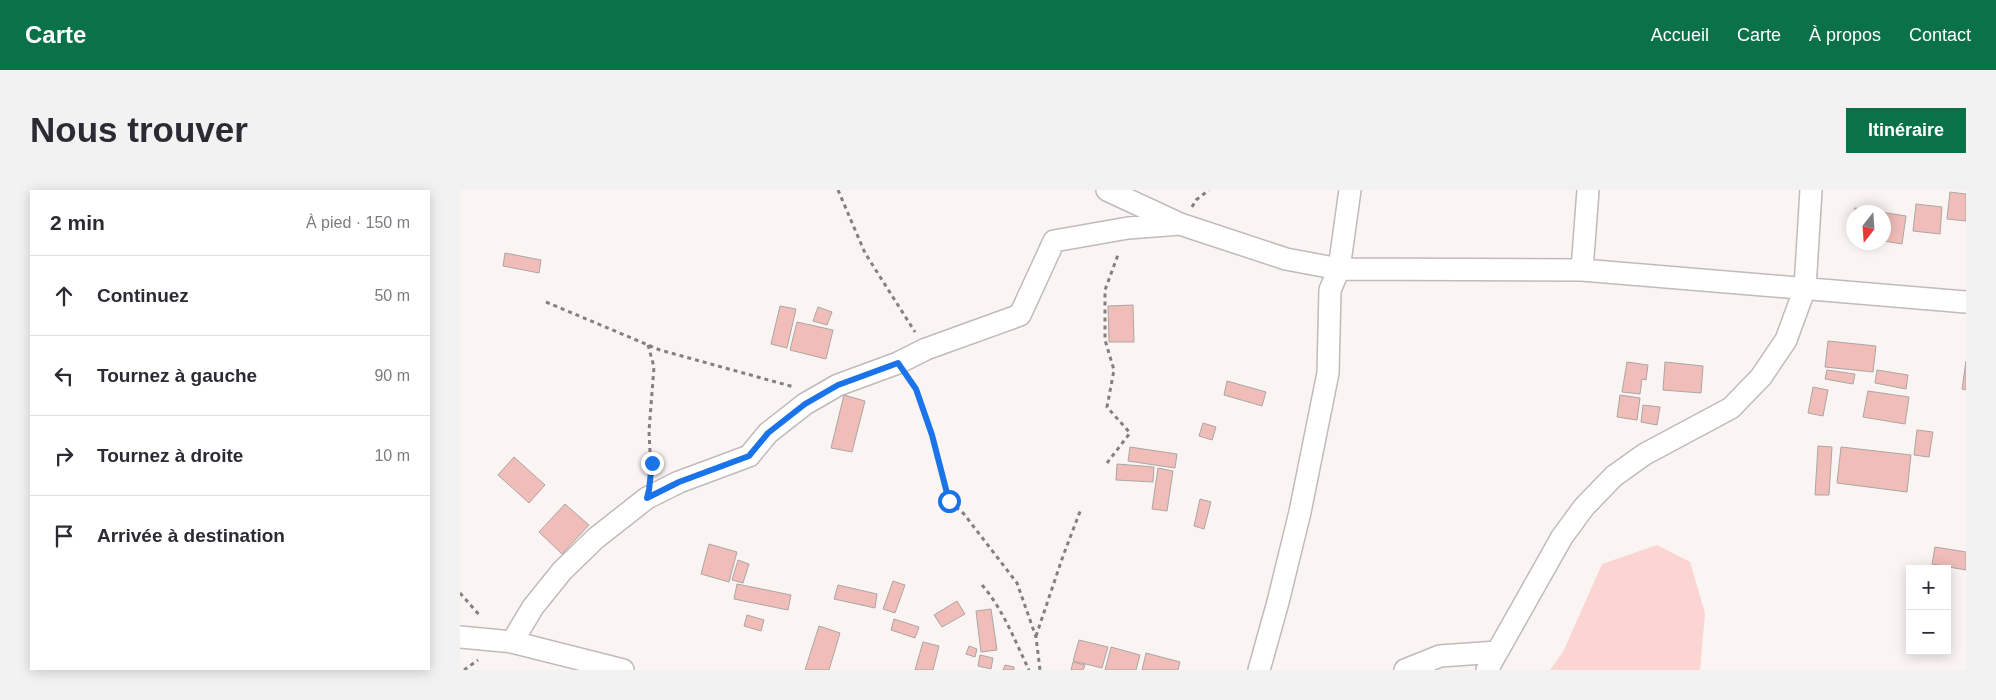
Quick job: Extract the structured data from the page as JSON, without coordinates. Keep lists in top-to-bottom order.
{
  "north": "bottom",
  "page": {
    "header": "Carte",
    "nav": [
      "Accueil",
      "Carte",
      "À propos",
      "Contact"
    ],
    "buttons": "Itinéraire",
    "title": "Nous trouver",
    "heading": ["2 min", "À pied · 150 m"],
    "list": [
      ["Continuez", "50 m"],
      ["Tournez à gauche", "90 m"],
      ["Tournez à droite", "10 m"],
      "Arrivée à destination"
    ],
    "map_buttons": ["+", "−"]
  }
}
